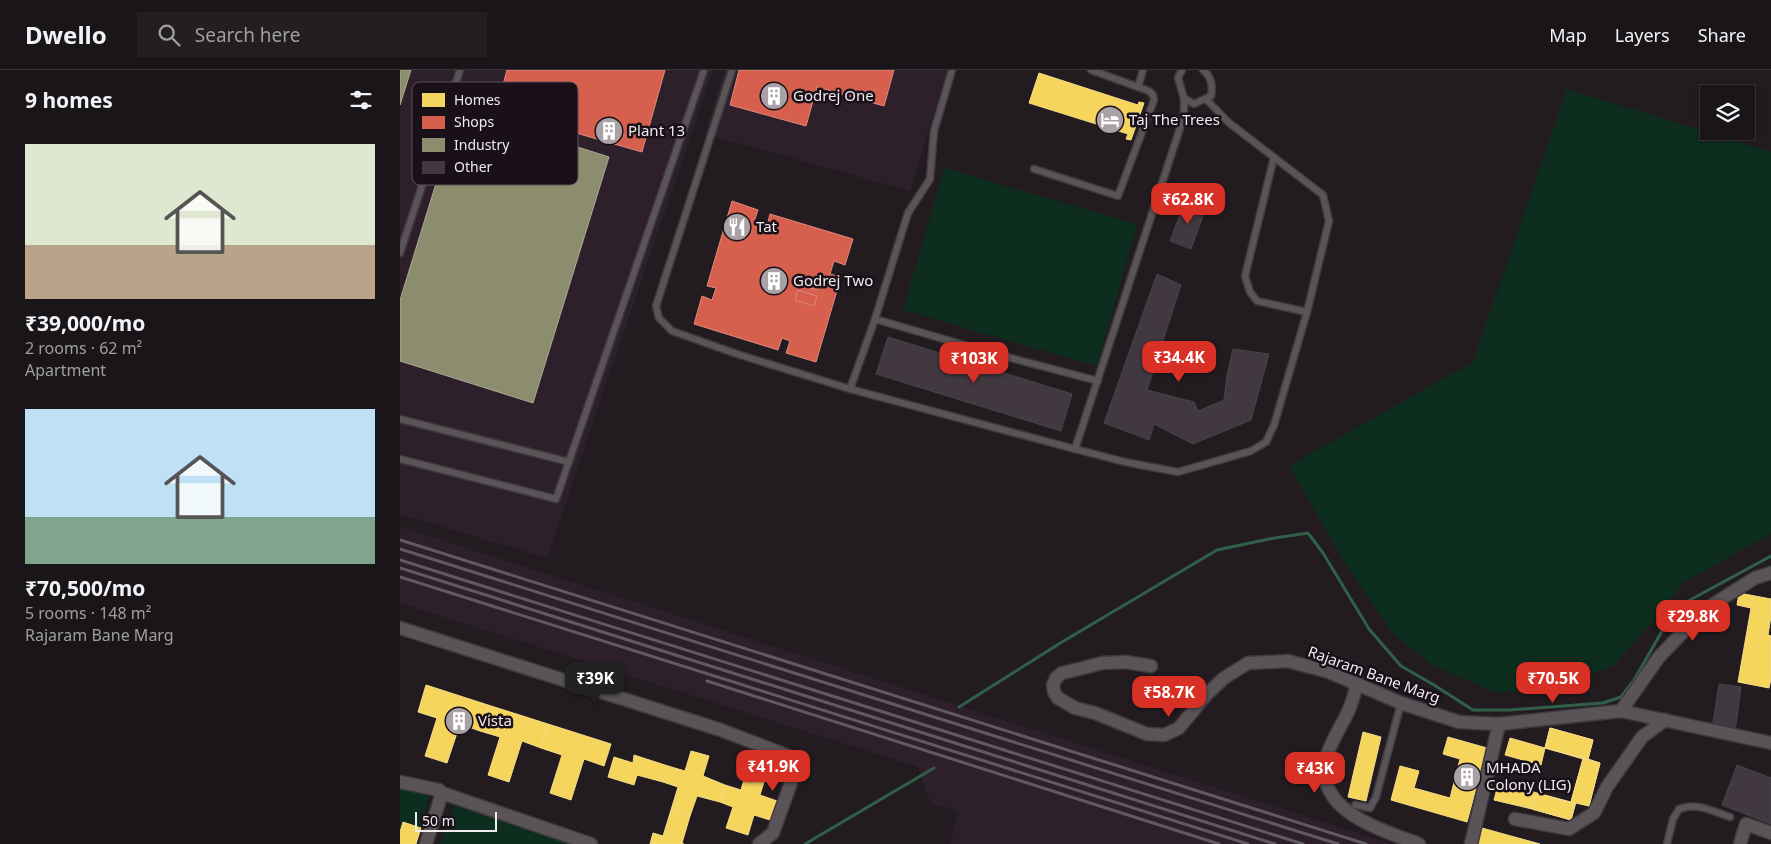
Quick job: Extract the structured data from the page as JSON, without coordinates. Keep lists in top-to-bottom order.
{
  "streets": {
    "street": ["Rajaram Bane Marg"]
  },
  "places": {
    "building": [
      "Godrej One",
      "Plant 13",
      "Godrej Two",
      "Vista",
      "MHADA Colony (LIG)"
    ],
    "hotel": ["Taj The Trees"],
    "restaurant": ["Tat"]
  },
  "legend": [
    "Homes",
    "Shops",
    "Industry",
    "Other"
  ],
  "scale_bar": "50 m",
  "page": {
    "header": "Dwello",
    "search": "Search here",
    "nav": ["Map", "Layers", "Share"],
    "heading": "9 homes",
    "list": [
      {
        "name": "₹39,000/mo",
        "note": "2 rooms · 62 m² · Apartment"
      },
      {
        "name": "₹70,500/mo",
        "note": "5 rooms · 148 m² · Rajaram Bane Marg"
      }
    ],
    "price": [
      "₹62.8K",
      "₹34.4K",
      "₹103K",
      "₹29.8K",
      "₹39K",
      "₹70.5K",
      "₹58.7K",
      "₹41.9K",
      "₹43K"
    ],
    "scale": "50 m"
  }
}
